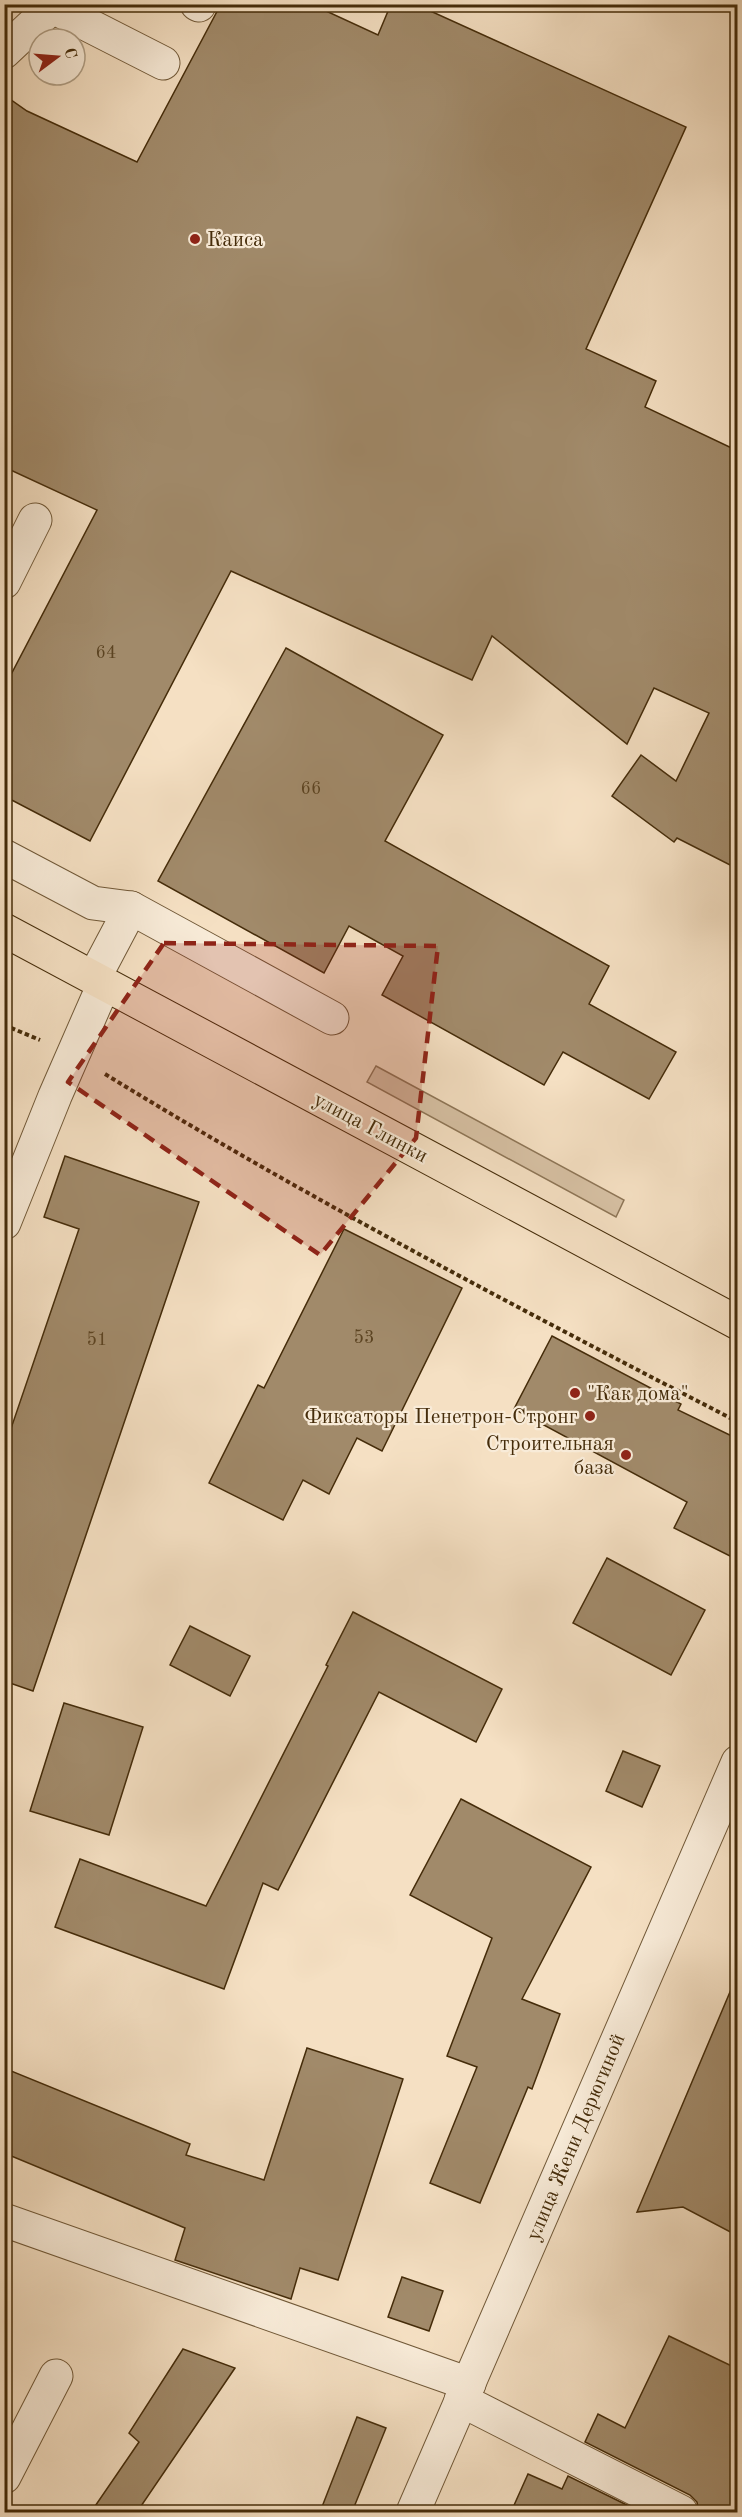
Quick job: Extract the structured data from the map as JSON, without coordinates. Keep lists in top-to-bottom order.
{
  "streets": {
    "main road": ["улица Глинки"],
    "street": ["улица Жени Дерюгиной"]
  },
  "places": [
    "Каиса",
    "\"Как дома\"",
    "Фиксаторы Пенетрон-Стронг",
    "Строительная база"
  ],
  "house_numbers": [
    "64",
    "66",
    "53",
    "51"
  ],
  "north": "right"
}
